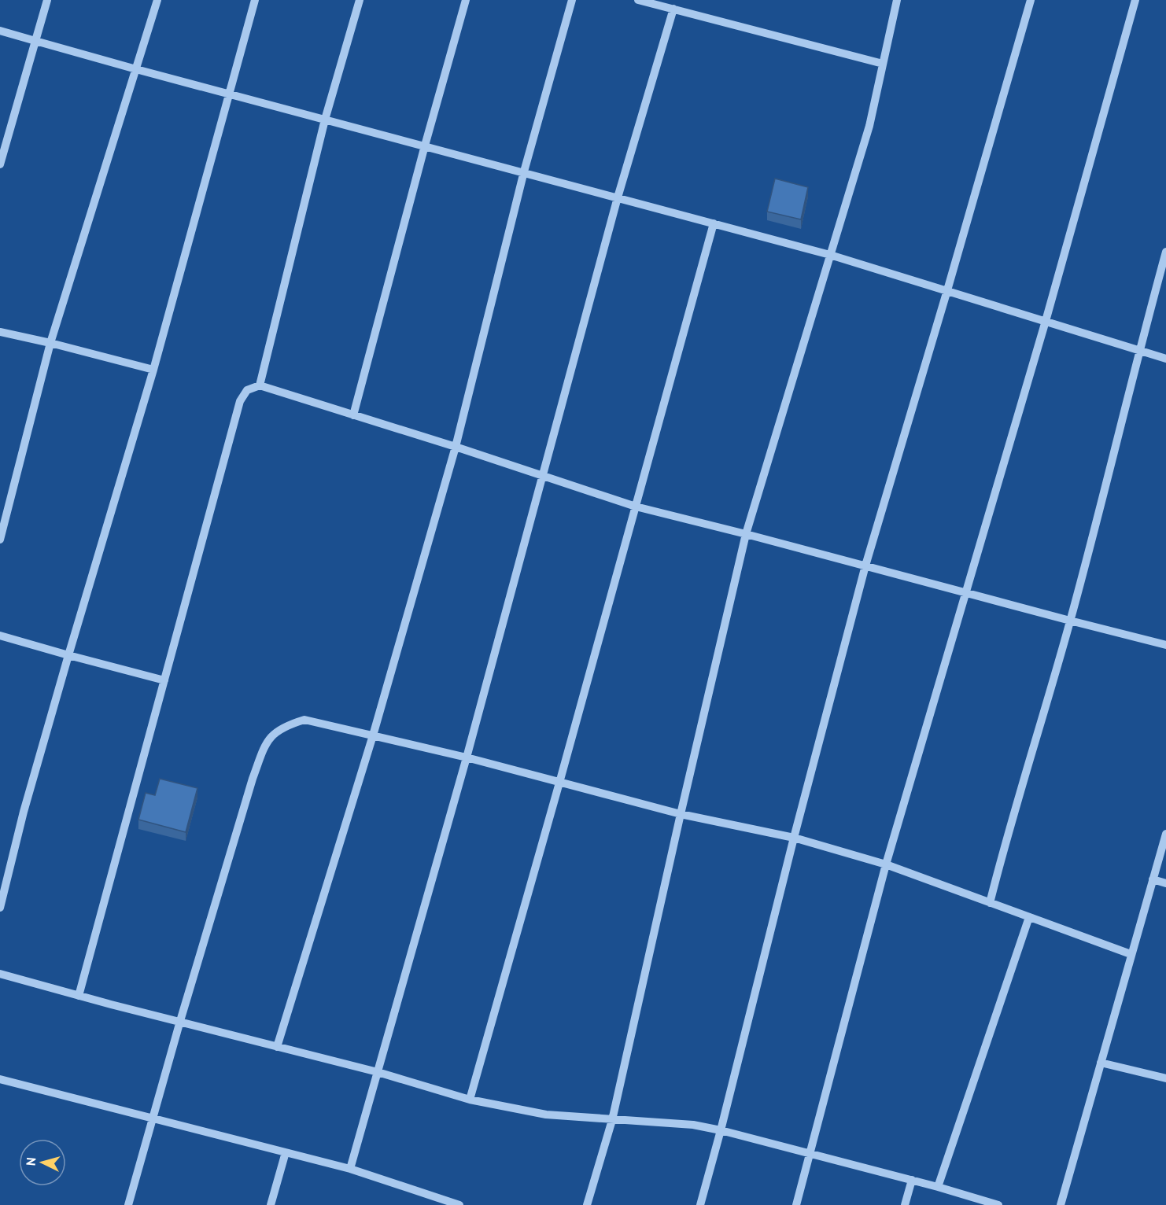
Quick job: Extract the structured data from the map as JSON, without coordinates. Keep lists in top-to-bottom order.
{
  "north": "left"
}
